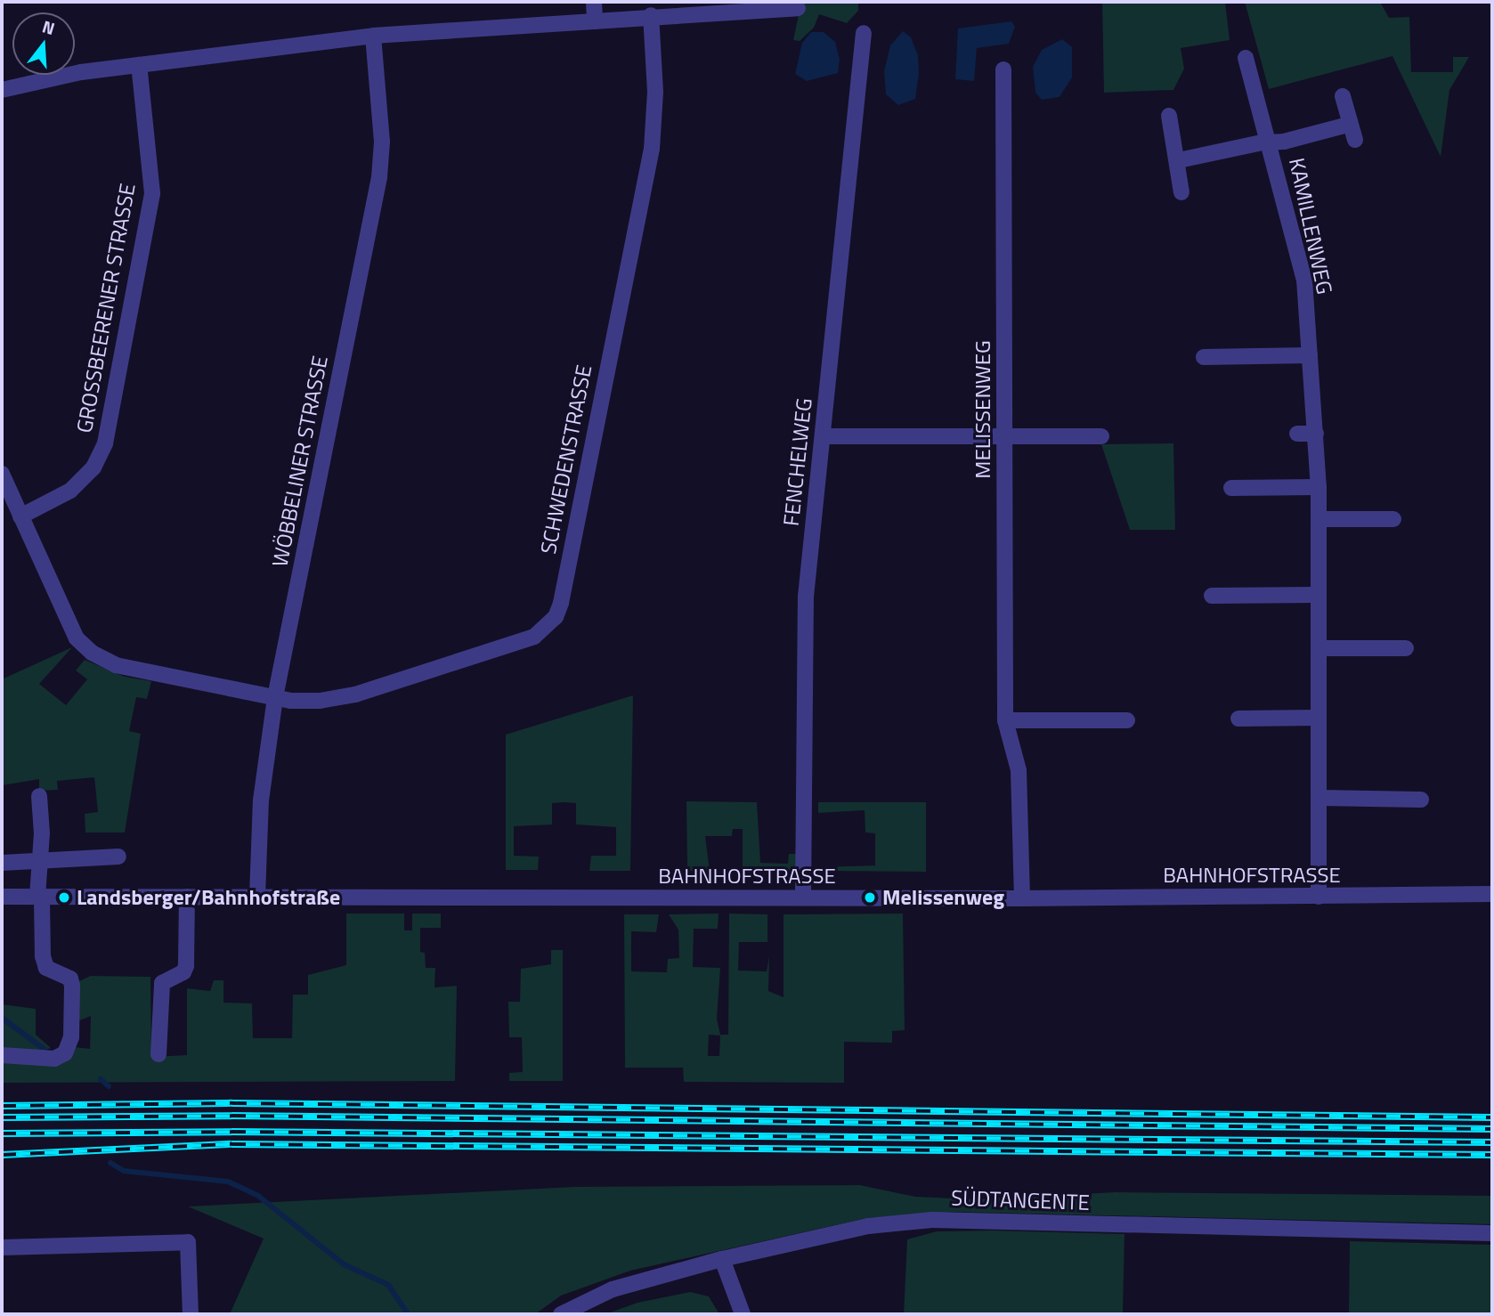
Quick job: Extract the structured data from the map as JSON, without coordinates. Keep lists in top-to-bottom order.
{
  "streets": {
    "street": [
      "KAMILLENWEG",
      "GROSSBEERENER STRASSE",
      "MELISSENWEG",
      "SCHWEDENSTRASSE",
      "WÖBBELINER STRASSE",
      "FENCHELWEG",
      "BAHNHOFSTRASSE",
      "SÜDTANGENTE"
    ]
  },
  "crossings": [
    ["KAMILLENWEG", "BAHNHOFSTRASSE"],
    ["GROSSBEERENER STRASSE", "SCHWEDENSTRASSE"],
    ["MELISSENWEG", "BAHNHOFSTRASSE"],
    ["SCHWEDENSTRASSE", "WÖBBELINER STRASSE"],
    ["WÖBBELINER STRASSE", "BAHNHOFSTRASSE"],
    ["FENCHELWEG", "BAHNHOFSTRASSE"]
  ],
  "places": ["Landsberger/Bahnhofstraße", "Melissenweg"],
  "north": "top"
}
